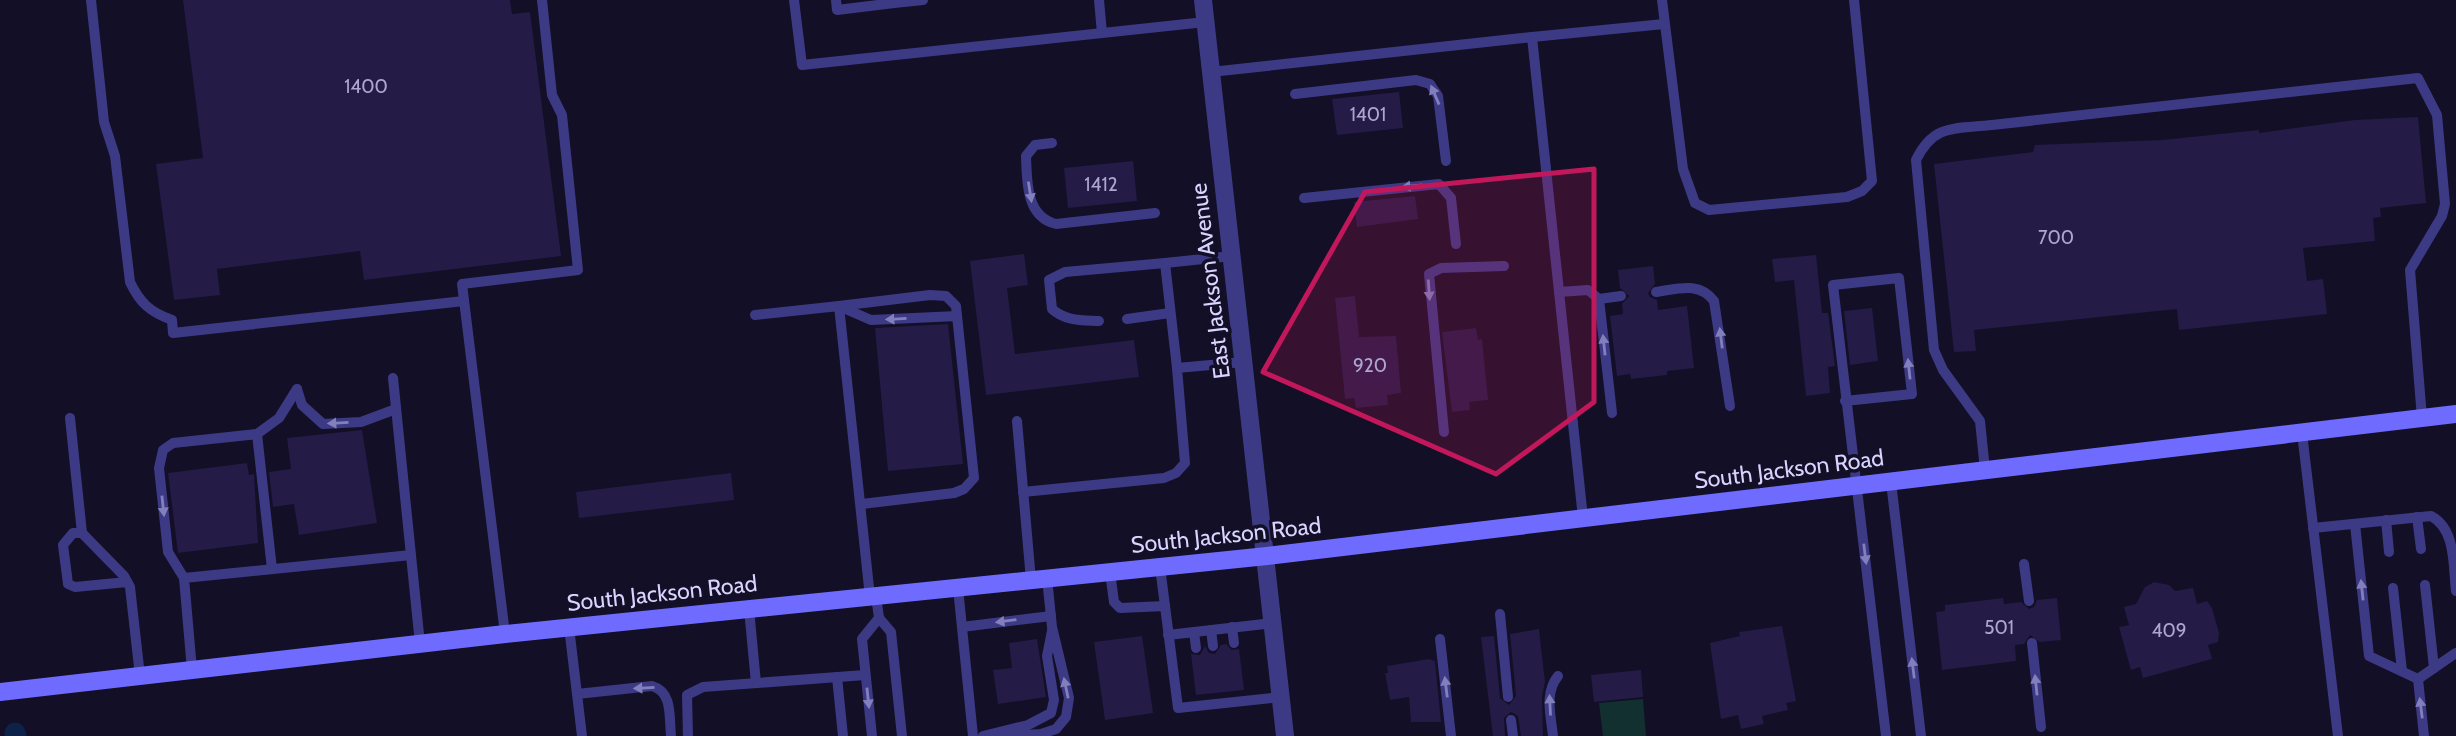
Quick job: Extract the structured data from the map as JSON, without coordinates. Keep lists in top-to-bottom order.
{
  "streets": {
    "main road": ["South Jackson Road"],
    "street": ["East Jackson Avenue"]
  },
  "crossings": [
    ["East Jackson Avenue", "South Jackson Road"]
  ],
  "house_numbers": [
    "1400",
    "1401",
    "1412",
    "700",
    "920",
    "501",
    "409"
  ]
}
